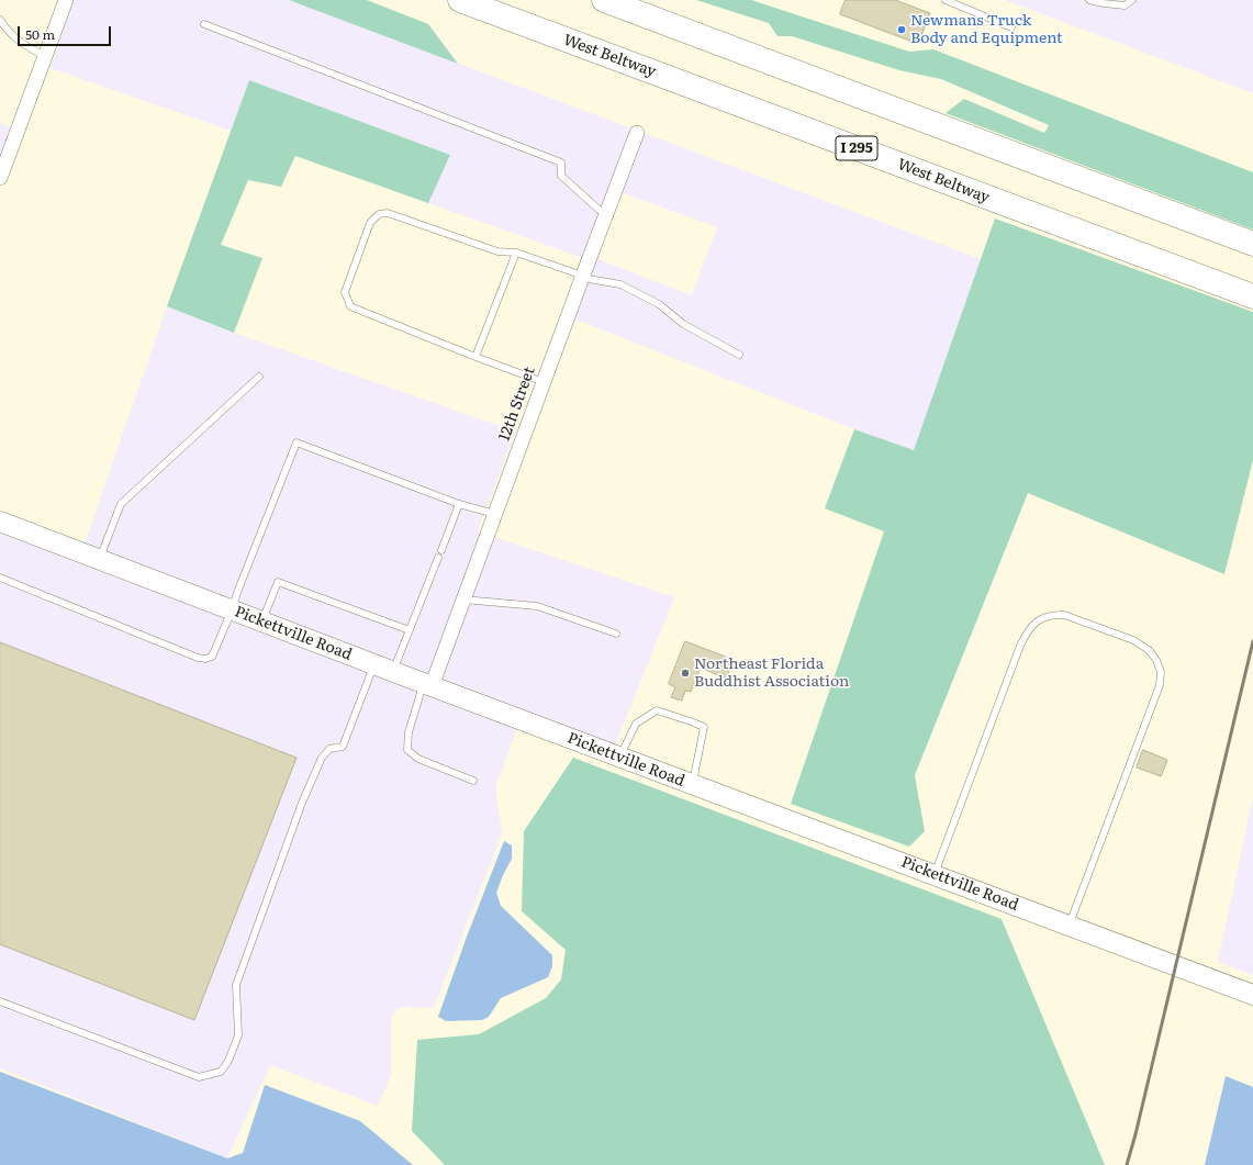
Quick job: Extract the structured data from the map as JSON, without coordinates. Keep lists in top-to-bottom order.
{
  "streets": {
    "highway": ["West Beltway", "I 295"],
    "street": ["12th Street", "Pickettville Road"]
  },
  "crossings": [
    ["12th Street", "Pickettville Road"]
  ],
  "places": ["Newmans Truck Body and Equipment", "Northeast Florida Buddhist Association"],
  "scale_bar": "50 m"
}
